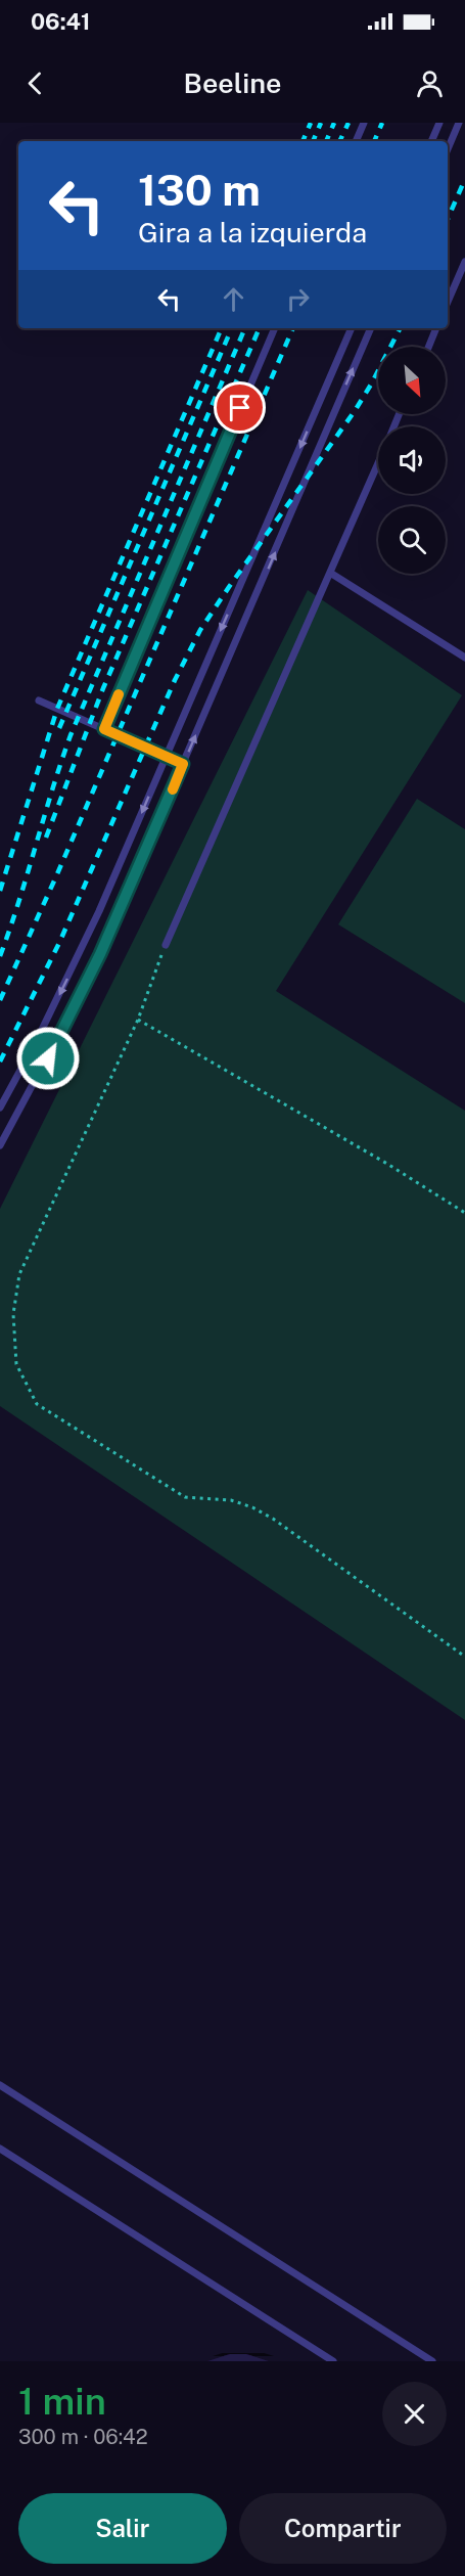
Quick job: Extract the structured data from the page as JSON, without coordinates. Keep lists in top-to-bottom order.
{
  "north": "bottom right",
  "page": {
    "status": "06:41",
    "header": "Beeline",
    "turn": ["130 m", "Gira a la izquierda"],
    "heading": ["1 min", "300 m · 06:42"],
    "buttons": ["Salir", "Compartir"]
  }
}
